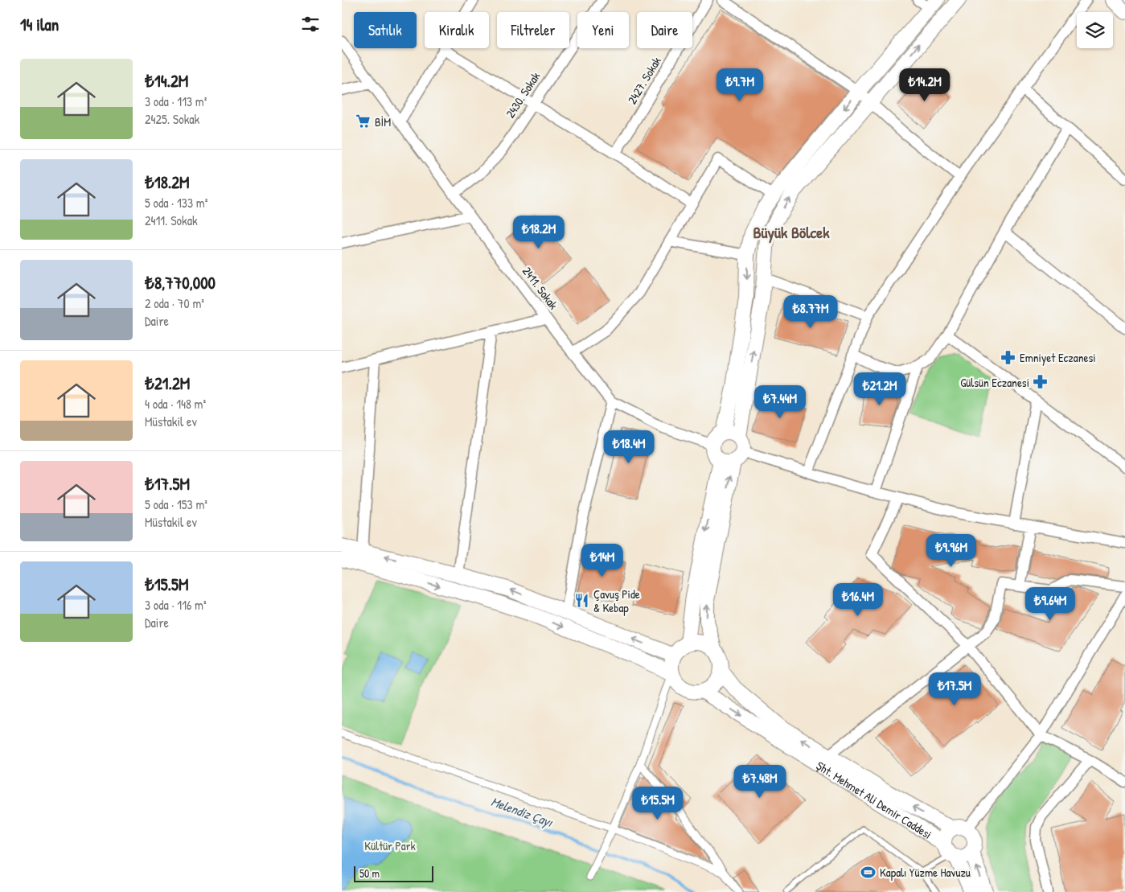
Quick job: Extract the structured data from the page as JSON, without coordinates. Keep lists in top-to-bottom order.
{
  "streets": {
    "main road": ["Şht. Mehmet Ali Demir Caddesi"],
    "street": ["2427. Sokak", "2430. Sokak", "2411. Sokak"]
  },
  "crossings": [
    ["2430. Sokak", "2411. Sokak"]
  ],
  "districts": ["Büyük Bölcek"],
  "water": ["Melendiz Çayı"],
  "parks": ["Kültür Park"],
  "places": {
    "supermarket": ["BİM"],
    "pharmacy": ["Emniyet Eczanesi", "Gülsün Eczanesi"],
    "restaurant": ["Çavuş Pide & Kebap"],
    "sports": ["Kapalı Yüzme Havuzu"]
  },
  "scale_bar": "50 m",
  "page": {
    "heading": "14 ilan",
    "chip": [
      "Satılık",
      "Kiralık",
      "Filtreler",
      "Yeni",
      "Daire"
    ],
    "list": [
      {
        "name": "₺14.2M",
        "note": "3 oda · 113 m² · 2425. Sokak"
      },
      {
        "name": "₺18.2M",
        "note": "5 oda · 133 m² · 2411. Sokak"
      },
      {
        "name": "₺8,770,000",
        "note": "2 oda · 70 m² · Daire"
      },
      {
        "name": "₺21.2M",
        "note": "4 oda · 148 m² · Müstakil ev"
      },
      {
        "name": "₺17.5M",
        "note": "5 oda · 153 m² · Müstakil ev"
      },
      {
        "name": "₺15.5M",
        "note": "3 oda · 116 m² · Daire"
      }
    ],
    "price": [
      "₺9.7M",
      "₺14.2M",
      "₺18.2M",
      "₺8.77M",
      "₺21.2M",
      "₺7.44M",
      "₺18.4M",
      "₺9.96M",
      "₺14M",
      "₺16.4M",
      "₺9.64M",
      "₺17.5M",
      "₺7.48M",
      "₺15.5M"
    ],
    "scale": "50 m"
  }
}
